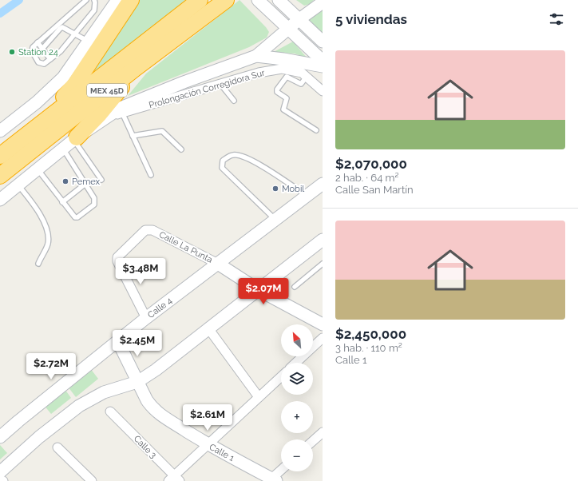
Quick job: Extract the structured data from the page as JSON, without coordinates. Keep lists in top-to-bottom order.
{
  "streets": {
    "highway": ["MEX 45D"],
    "main road": ["Calle 4", "Calle 1"],
    "street": ["Prolongación Corregidora Sur", "Calle La Punta", "Calle 3"]
  },
  "crossings": [
    ["Calle La Punta", "Calle 4"],
    ["Calle 4", "Calle 1"]
  ],
  "places": ["Station 24", "Pemex", "Mobil"],
  "north": "top left",
  "page": {
    "heading": "5 viviendas",
    "list": [
      {
        "name": "$2,070,000",
        "note": "2 hab. · 64 m² · Calle San Martín"
      },
      {
        "name": "$2,450,000",
        "note": "3 hab. · 110 m² · Calle 1"
      }
    ],
    "price": [
      "$3.48M",
      "$2.07M",
      "$2.45M",
      "$2.72M",
      "$2.61M"
    ],
    "map_buttons": ["+", "−"]
  }
}
